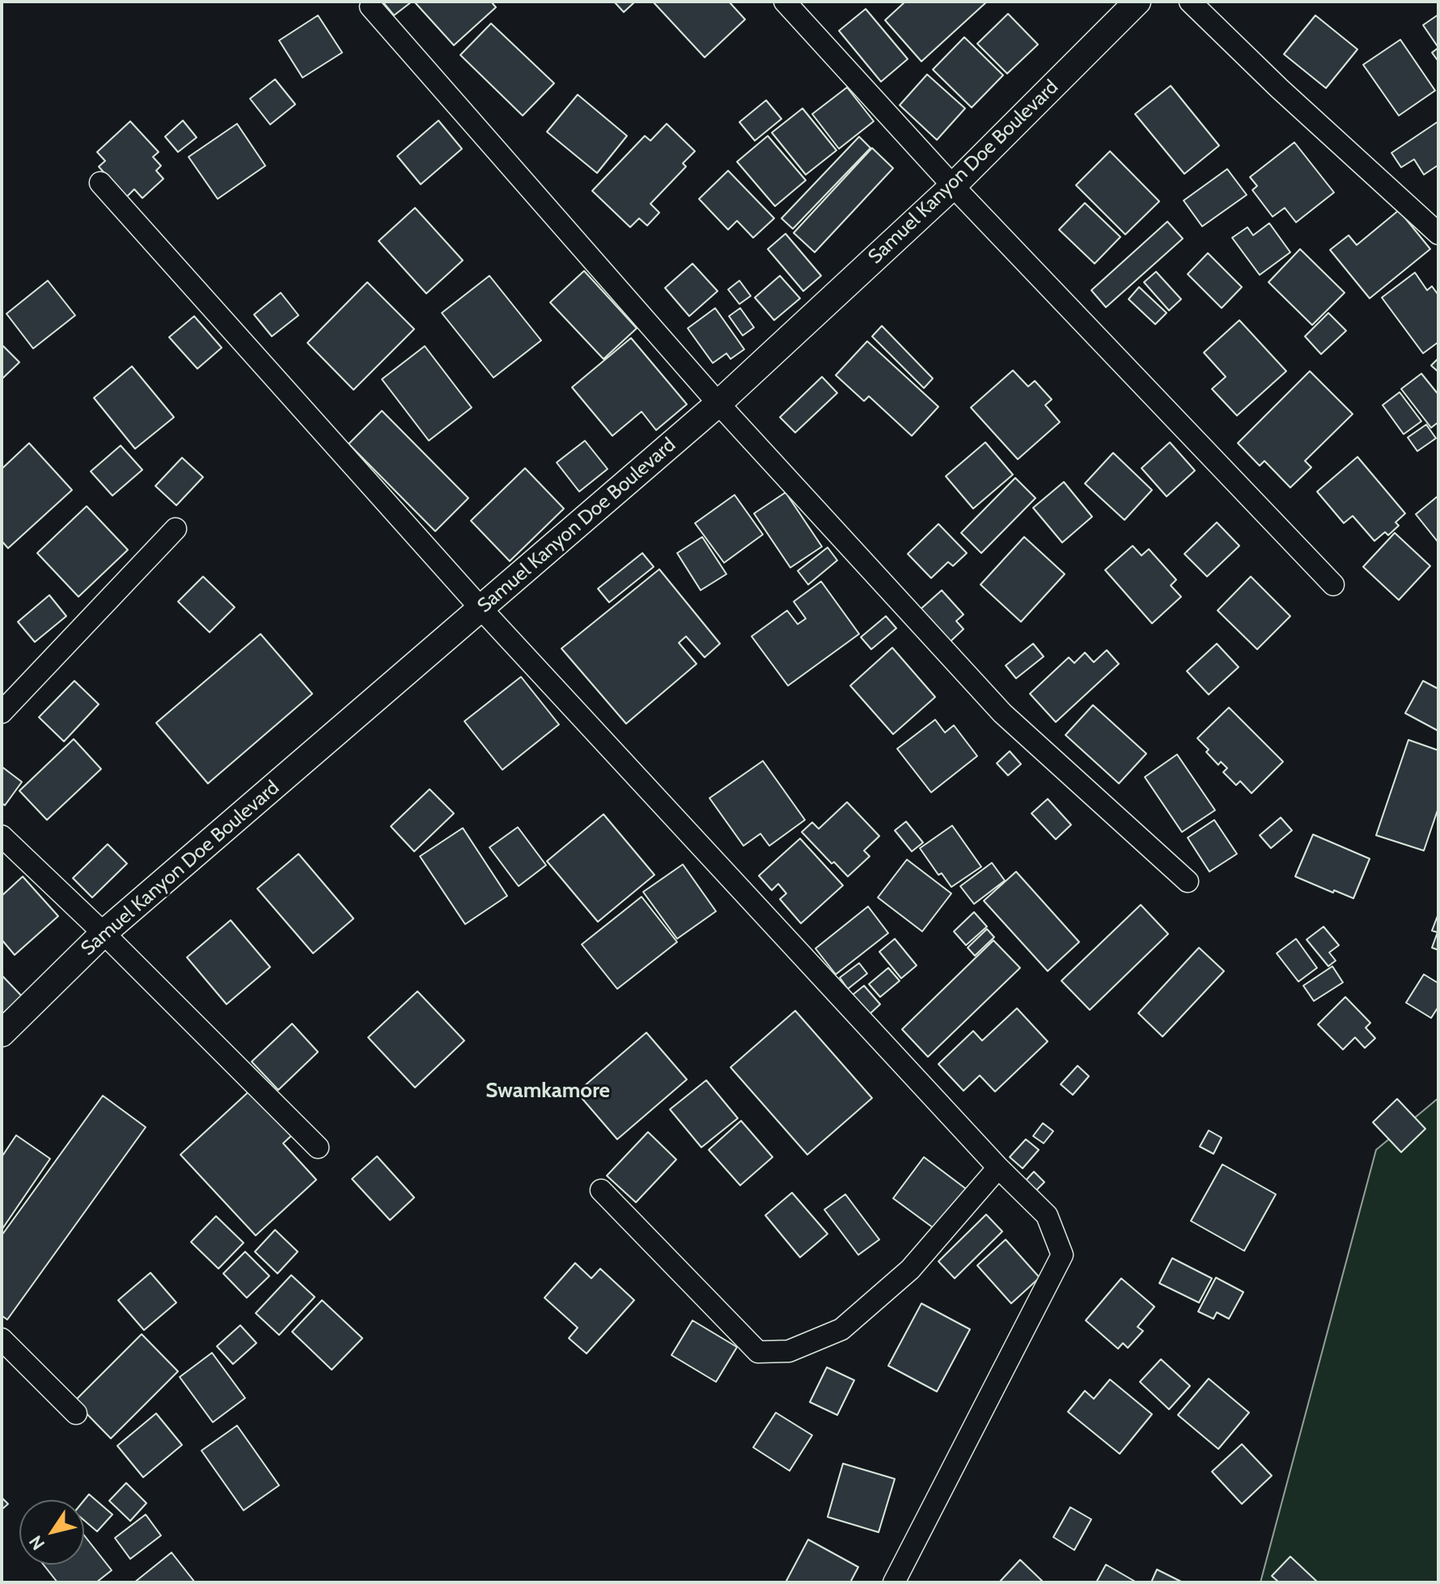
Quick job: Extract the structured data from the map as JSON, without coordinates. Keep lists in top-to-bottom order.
{
  "streets": {
    "street": ["Samuel Kanyon Doe Boulevard"]
  },
  "districts": ["Swamkamore"],
  "north": "bottom left"
}
